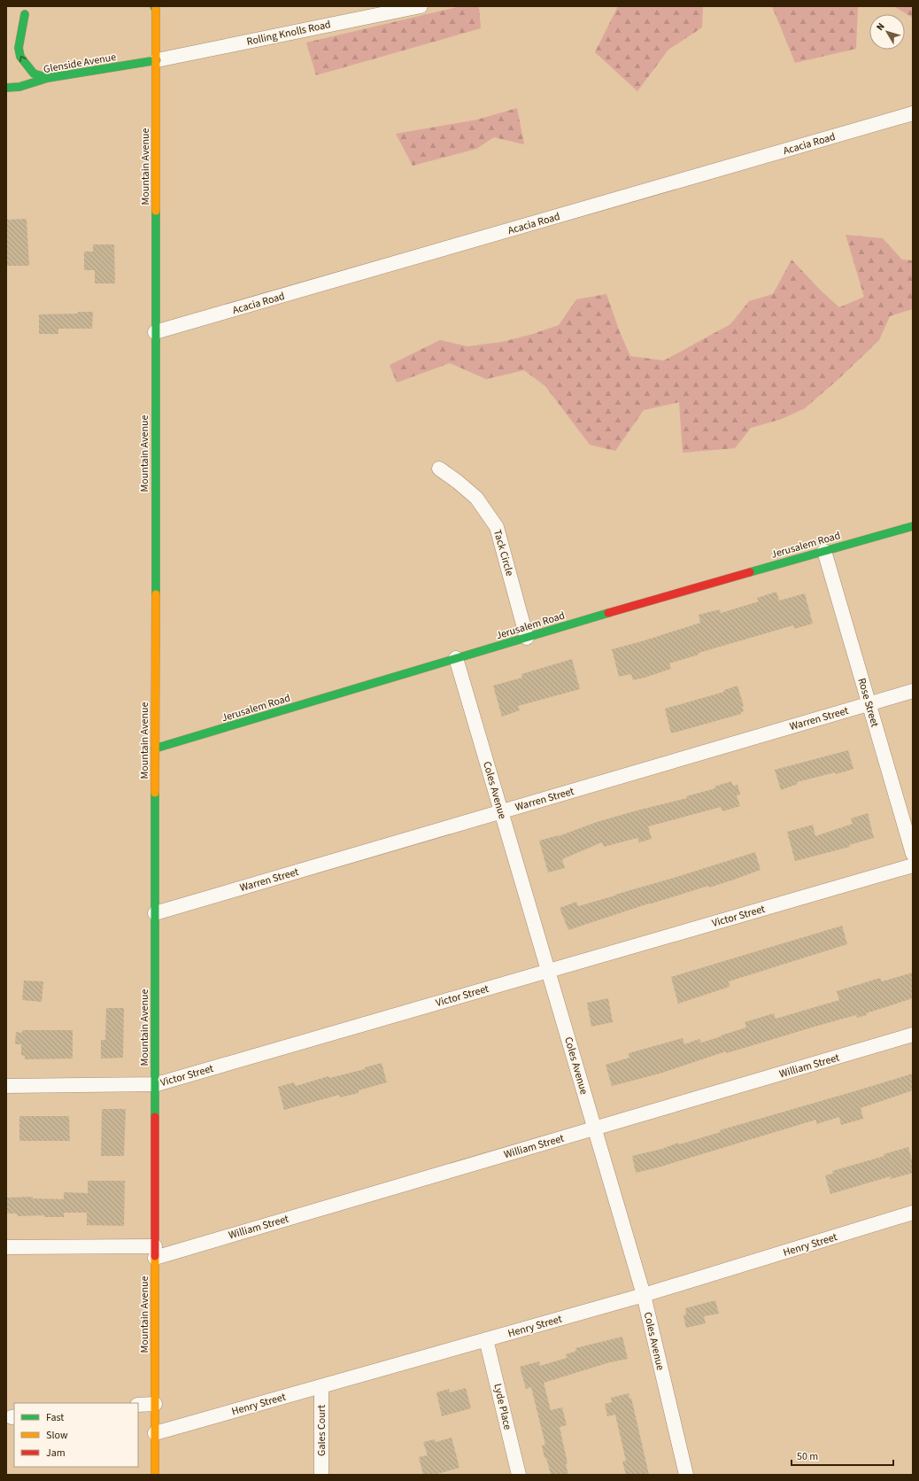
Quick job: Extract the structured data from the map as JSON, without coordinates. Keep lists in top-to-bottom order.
{
  "streets": {
    "main road": ["Glenside Avenue", "Mountain Avenue", "Jerusalem Road"],
    "street": [
      "Rolling Knolls Road",
      "Acacia Road",
      "Tack Circle",
      "Rose Street",
      "Warren Street",
      "Coles Avenue",
      "Victor Street",
      "William Street",
      "Henry Street",
      "Lyde Place",
      "Gales Court"
    ]
  },
  "crossings": [
    ["Rolling Knolls Road", "Glenside Avenue"],
    ["Rolling Knolls Road", "Mountain Avenue"],
    ["Glenside Avenue", "Mountain Avenue"],
    ["Acacia Road", "Mountain Avenue"],
    ["Mountain Avenue", "Jerusalem Road"],
    ["Mountain Avenue", "Warren Street"],
    ["Mountain Avenue", "Victor Street"],
    ["Mountain Avenue", "William Street"],
    ["Mountain Avenue", "Henry Street"],
    ["Jerusalem Road", "Tack Circle"],
    ["Jerusalem Road", "Rose Street"],
    ["Jerusalem Road", "Coles Avenue"],
    ["Rose Street", "Warren Street"],
    ["Warren Street", "Coles Avenue"],
    ["Coles Avenue", "Victor Street"],
    ["Coles Avenue", "William Street"],
    ["Coles Avenue", "Henry Street"],
    ["Henry Street", "Lyde Place"],
    ["Henry Street", "Gales Court"]
  ],
  "legend": ["Fast", "Slow", "Jam"],
  "scale_bar": "50 m",
  "north": "top left"
}
